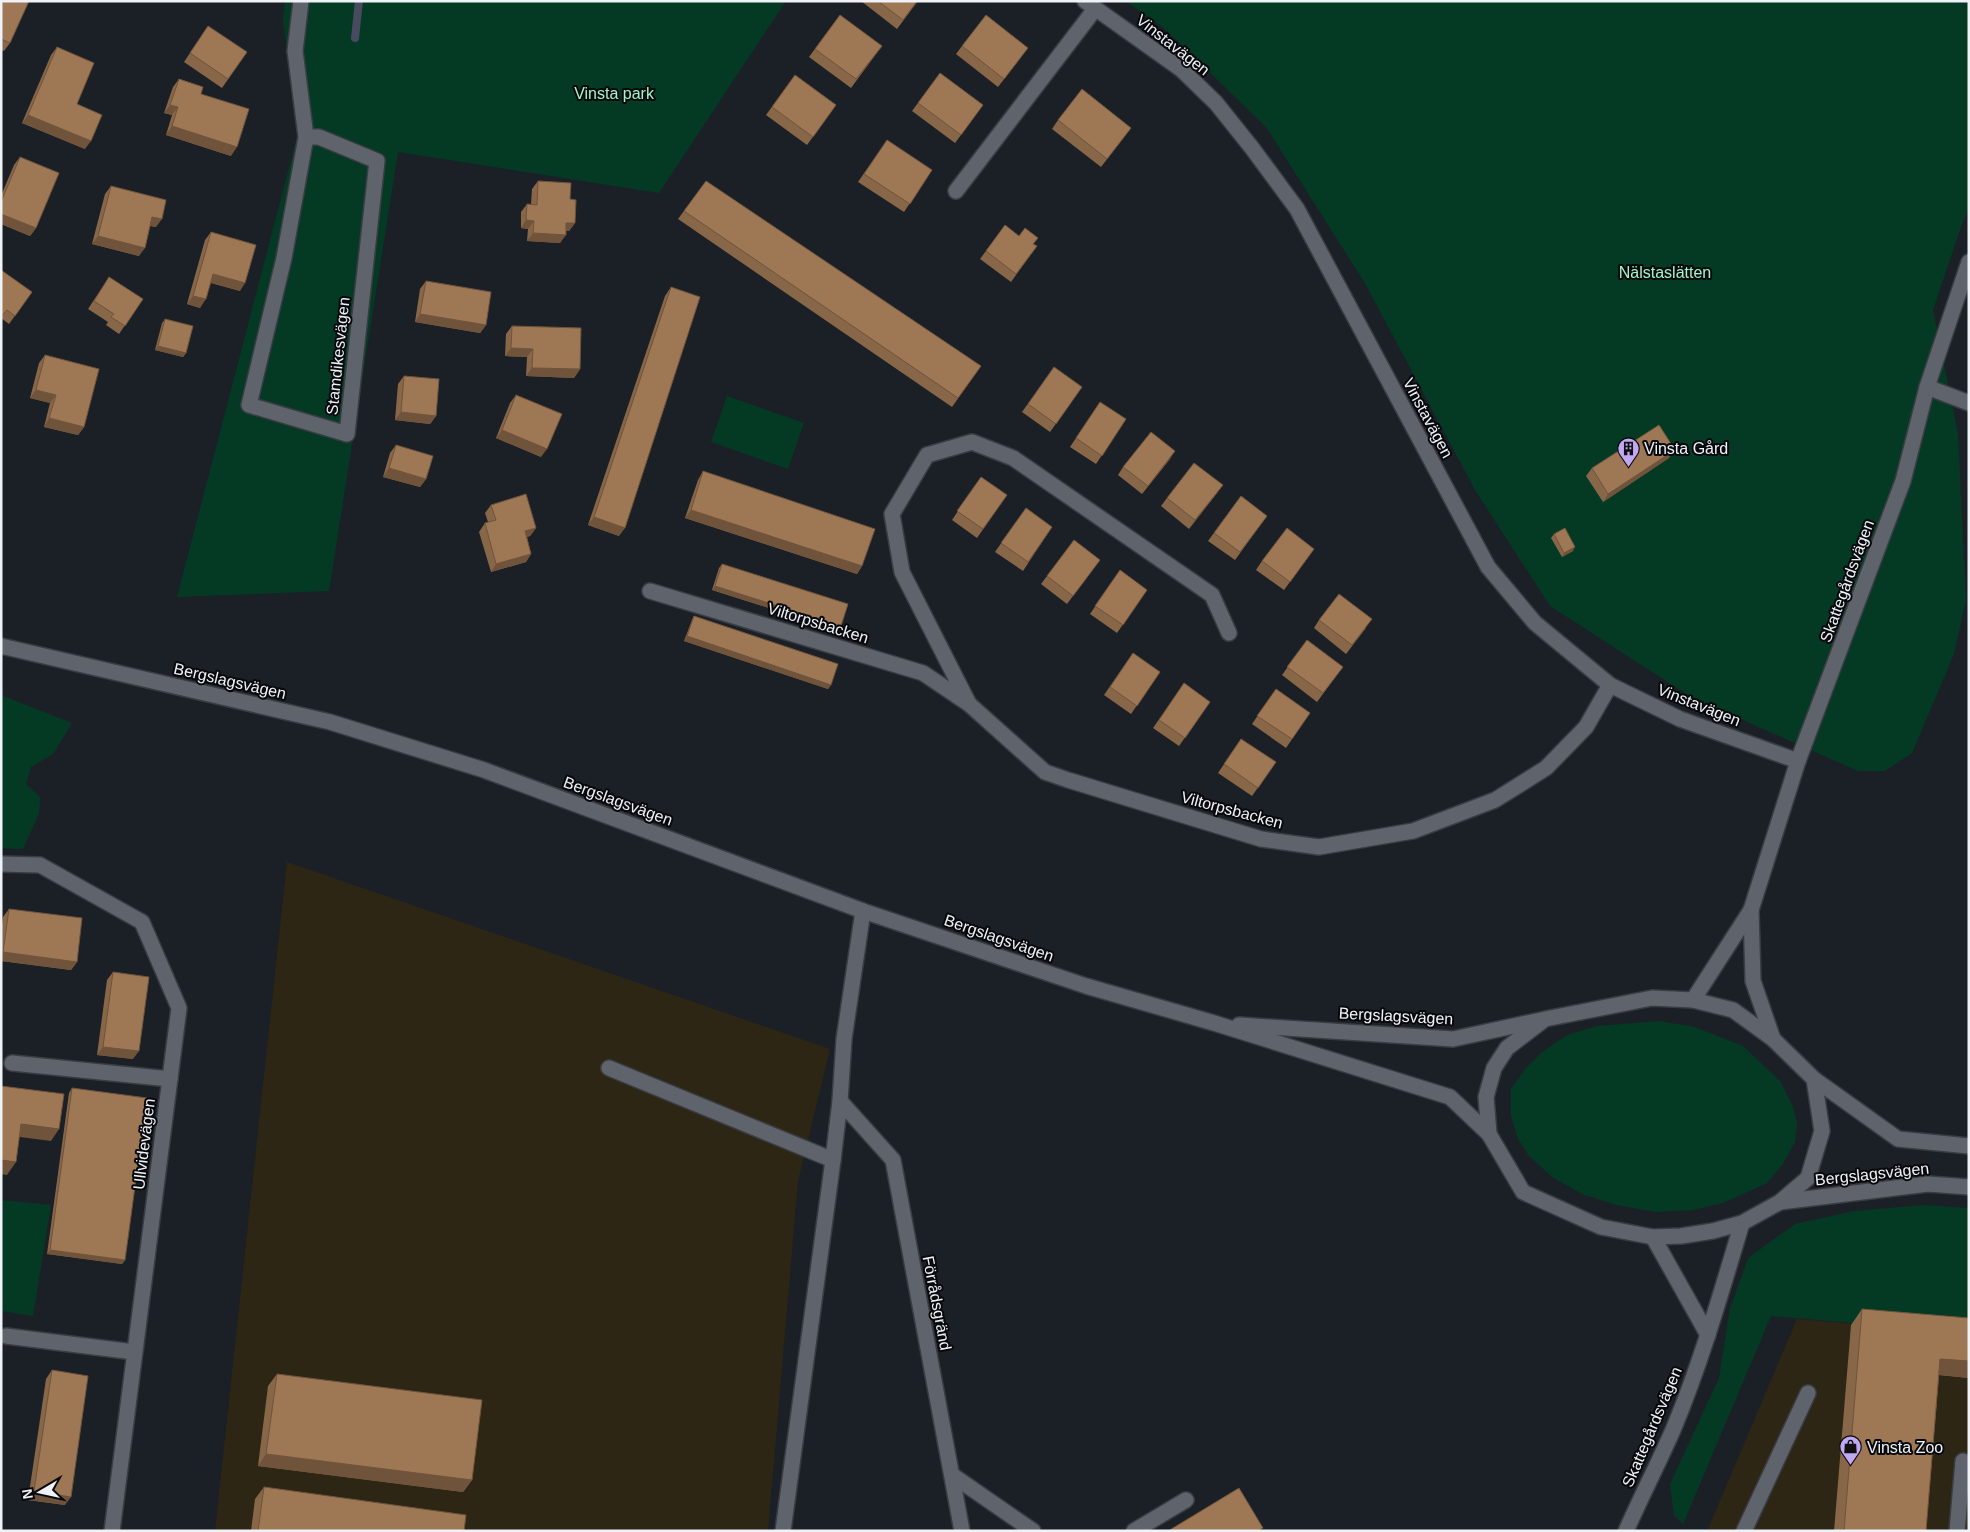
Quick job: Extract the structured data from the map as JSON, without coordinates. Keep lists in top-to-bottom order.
{
  "streets": {
    "street": [
      "Vinstavägen",
      "Stamdikesvägen",
      "Skattegårdsvägen",
      "Viltorpsbacken",
      "Bergslagsvägen",
      "Ullvidevägen",
      "Förrådsgränd"
    ]
  },
  "crossings": [
    ["Vinstavägen", "Skattegårdsvägen"],
    ["Vinstavägen", "Viltorpsbacken"],
    ["Skattegårdsvägen", "Bergslagsvägen"]
  ],
  "parks": ["Vinsta park", "Nälstaslätten"],
  "places": {
    "building": ["Vinsta Gård"],
    "shop": ["Vinsta Zoo"]
  },
  "north": "left"
}
